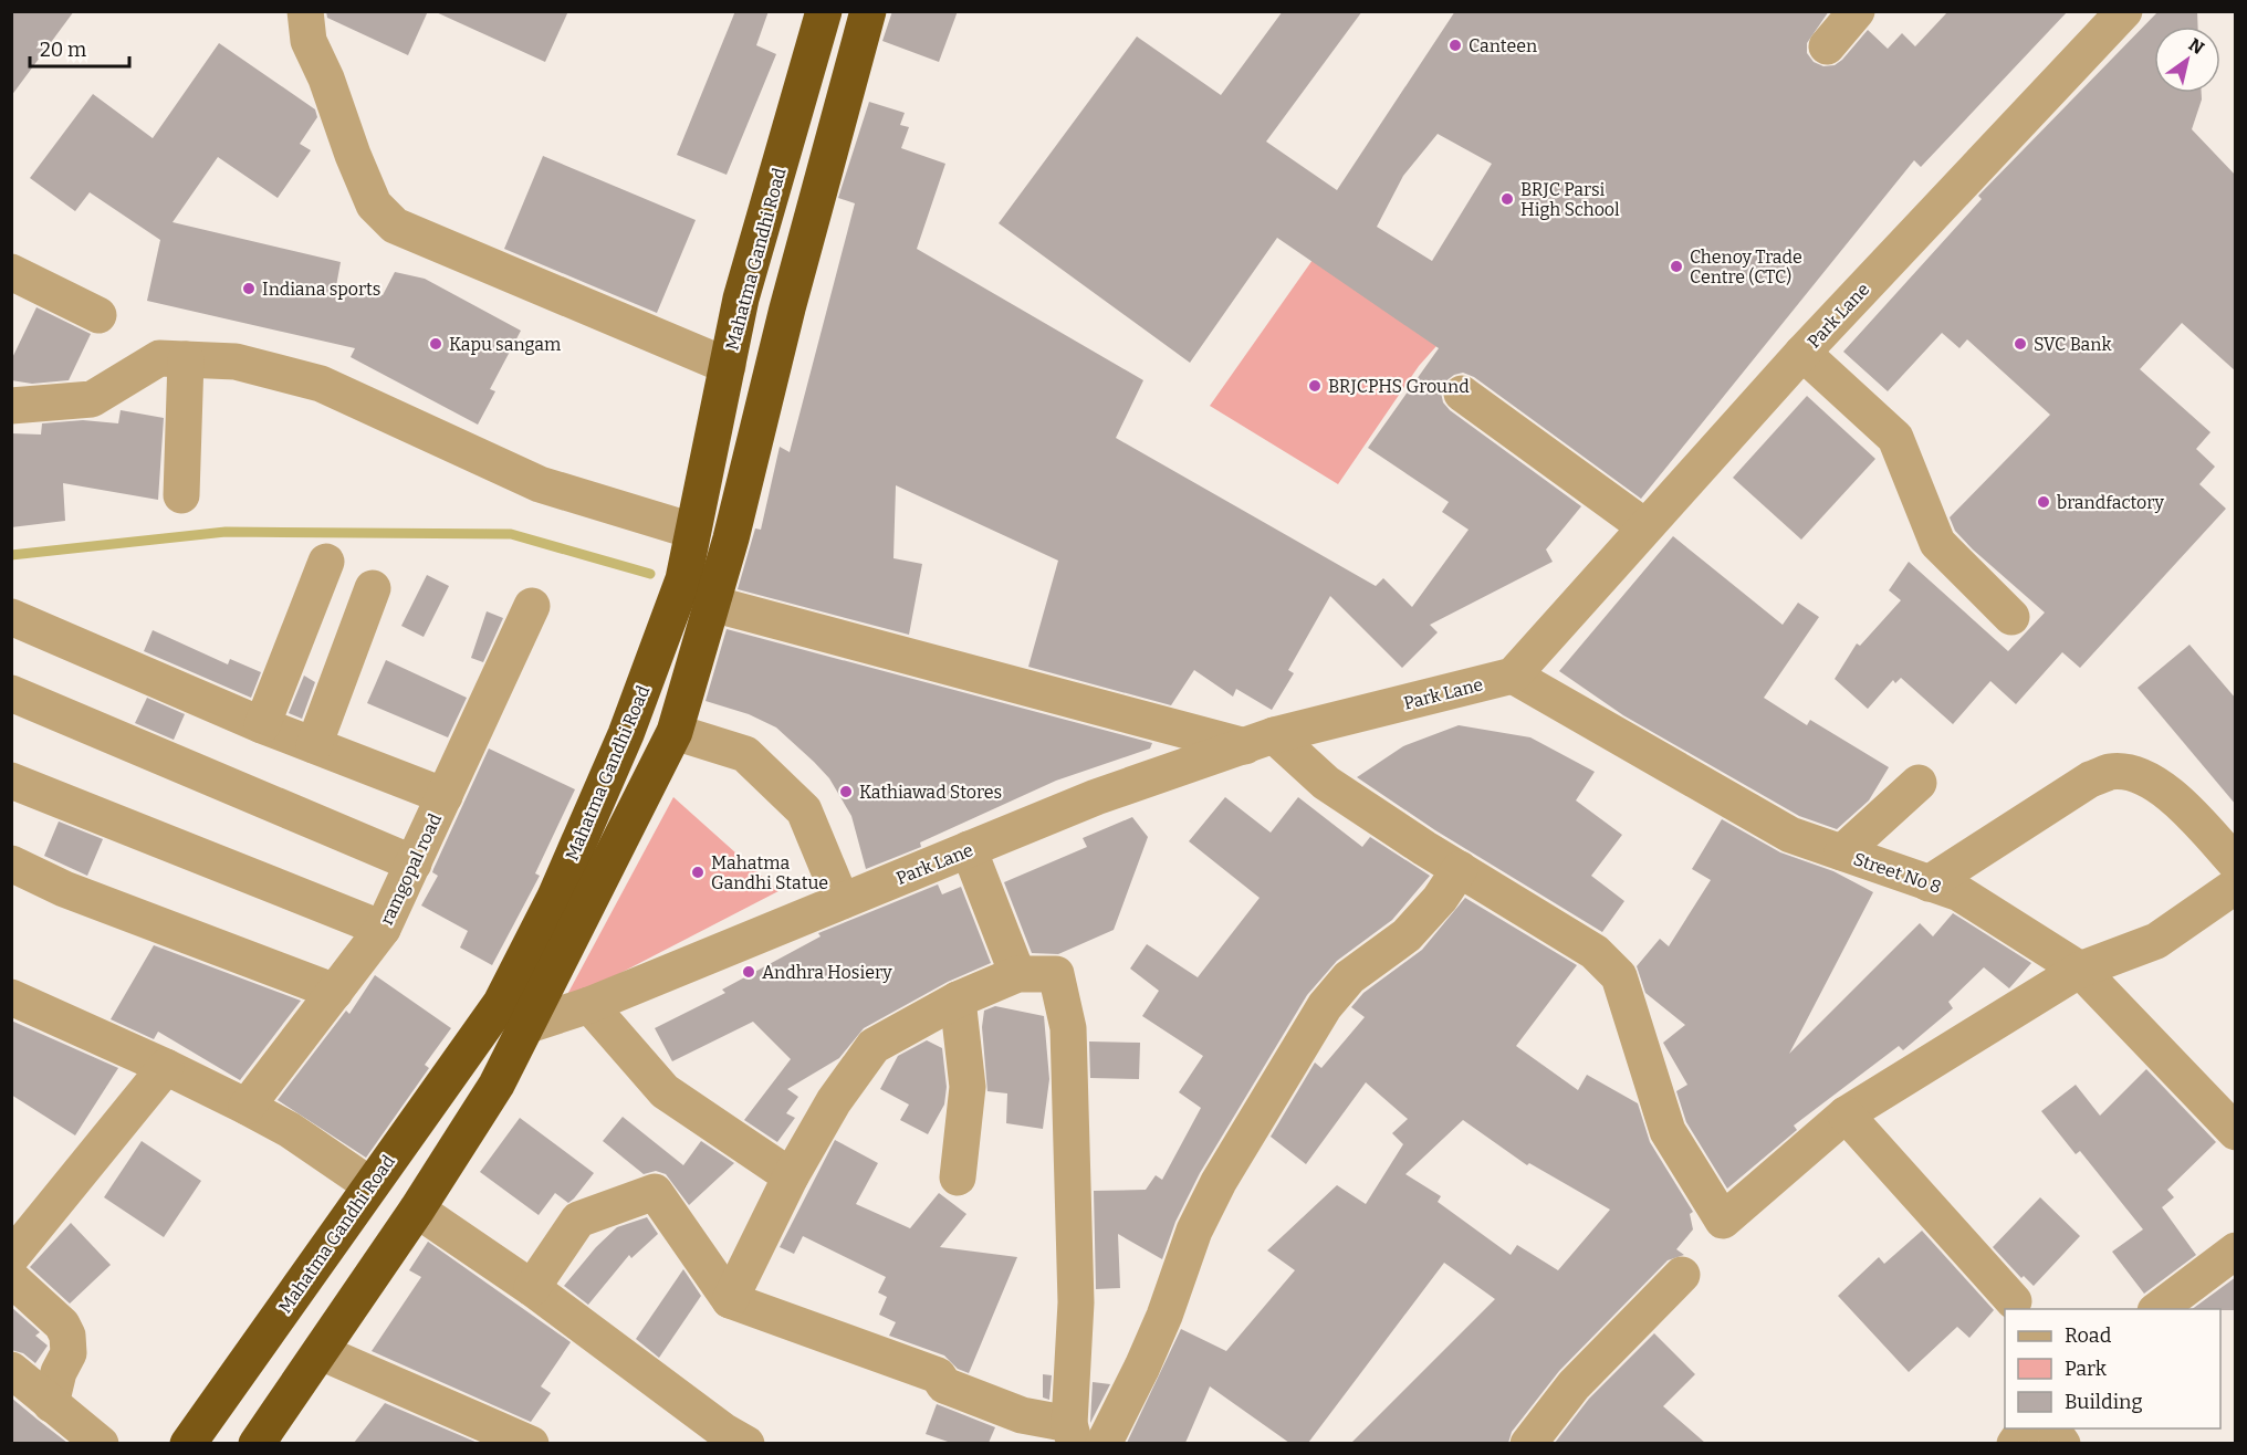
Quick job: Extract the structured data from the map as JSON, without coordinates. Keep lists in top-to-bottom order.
{
  "streets": {
    "highway": ["Mahatma Gandhi Road"],
    "street": ["Park Lane", "ramgopal road", "Street No 8"]
  },
  "crossings": [
    ["Mahatma Gandhi Road", "Park Lane"],
    ["Park Lane", "Street No 8"]
  ],
  "places": [
    "Canteen",
    "BRJC Parsi High School",
    "Chenoy Trade Centre (CTC)",
    "Indiana sports",
    "Kapu sangam",
    "SVC Bank",
    "BRJCPHS Ground",
    "brandfactory",
    "Kathiawad Stores",
    "Mahatma Gandhi Statue",
    "Andhra Hosiery"
  ],
  "legend": ["Road", "Park", "Building"],
  "scale_bar": "20 m",
  "north": "top right"
}
